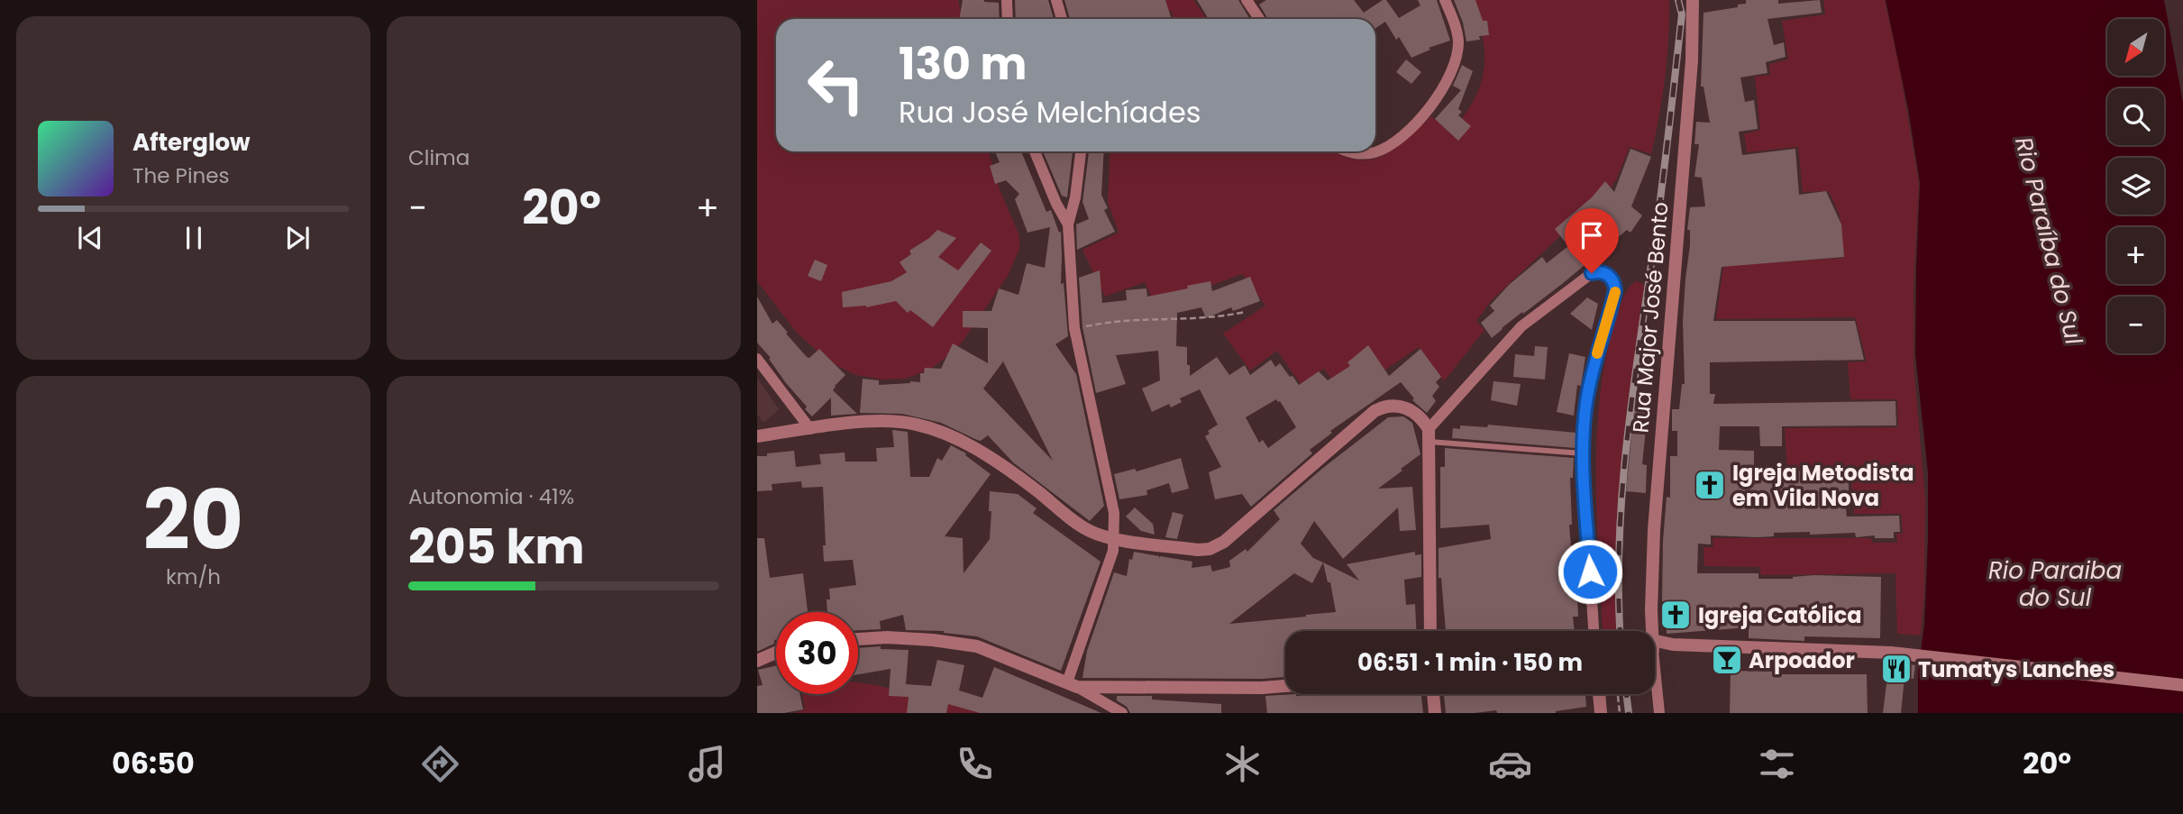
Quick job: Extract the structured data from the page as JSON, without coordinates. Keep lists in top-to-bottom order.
{
  "streets": {
    "street": ["Rua Major José Bento"]
  },
  "water": ["Rio Paraíba do Sul", "Rio Paraiba do Sul"],
  "places": {
    "church": ["Igreja Metodista em Vila Nova", "Igreja Católica"],
    "bar": ["Arpoador"],
    "restaurant": ["Tumatys Lanches"]
  },
  "north": "bottom left",
  "page": {
    "tile": [
      "Clima",
      ["20", "km/h"],
      ["Autonomia · 41%", "205 km"]
    ],
    "map_buttons": ["+", "−"],
    "turn": ["130 m", "Rua José Melchíades"],
    "song": ["Afterglow", "The Pines"],
    "heat": ["−", "20°", "+"],
    "limit": "30",
    "trip": "06:51 · 1 min · 150 m",
    "tabs": ["06:50", "20°"]
  }
}
